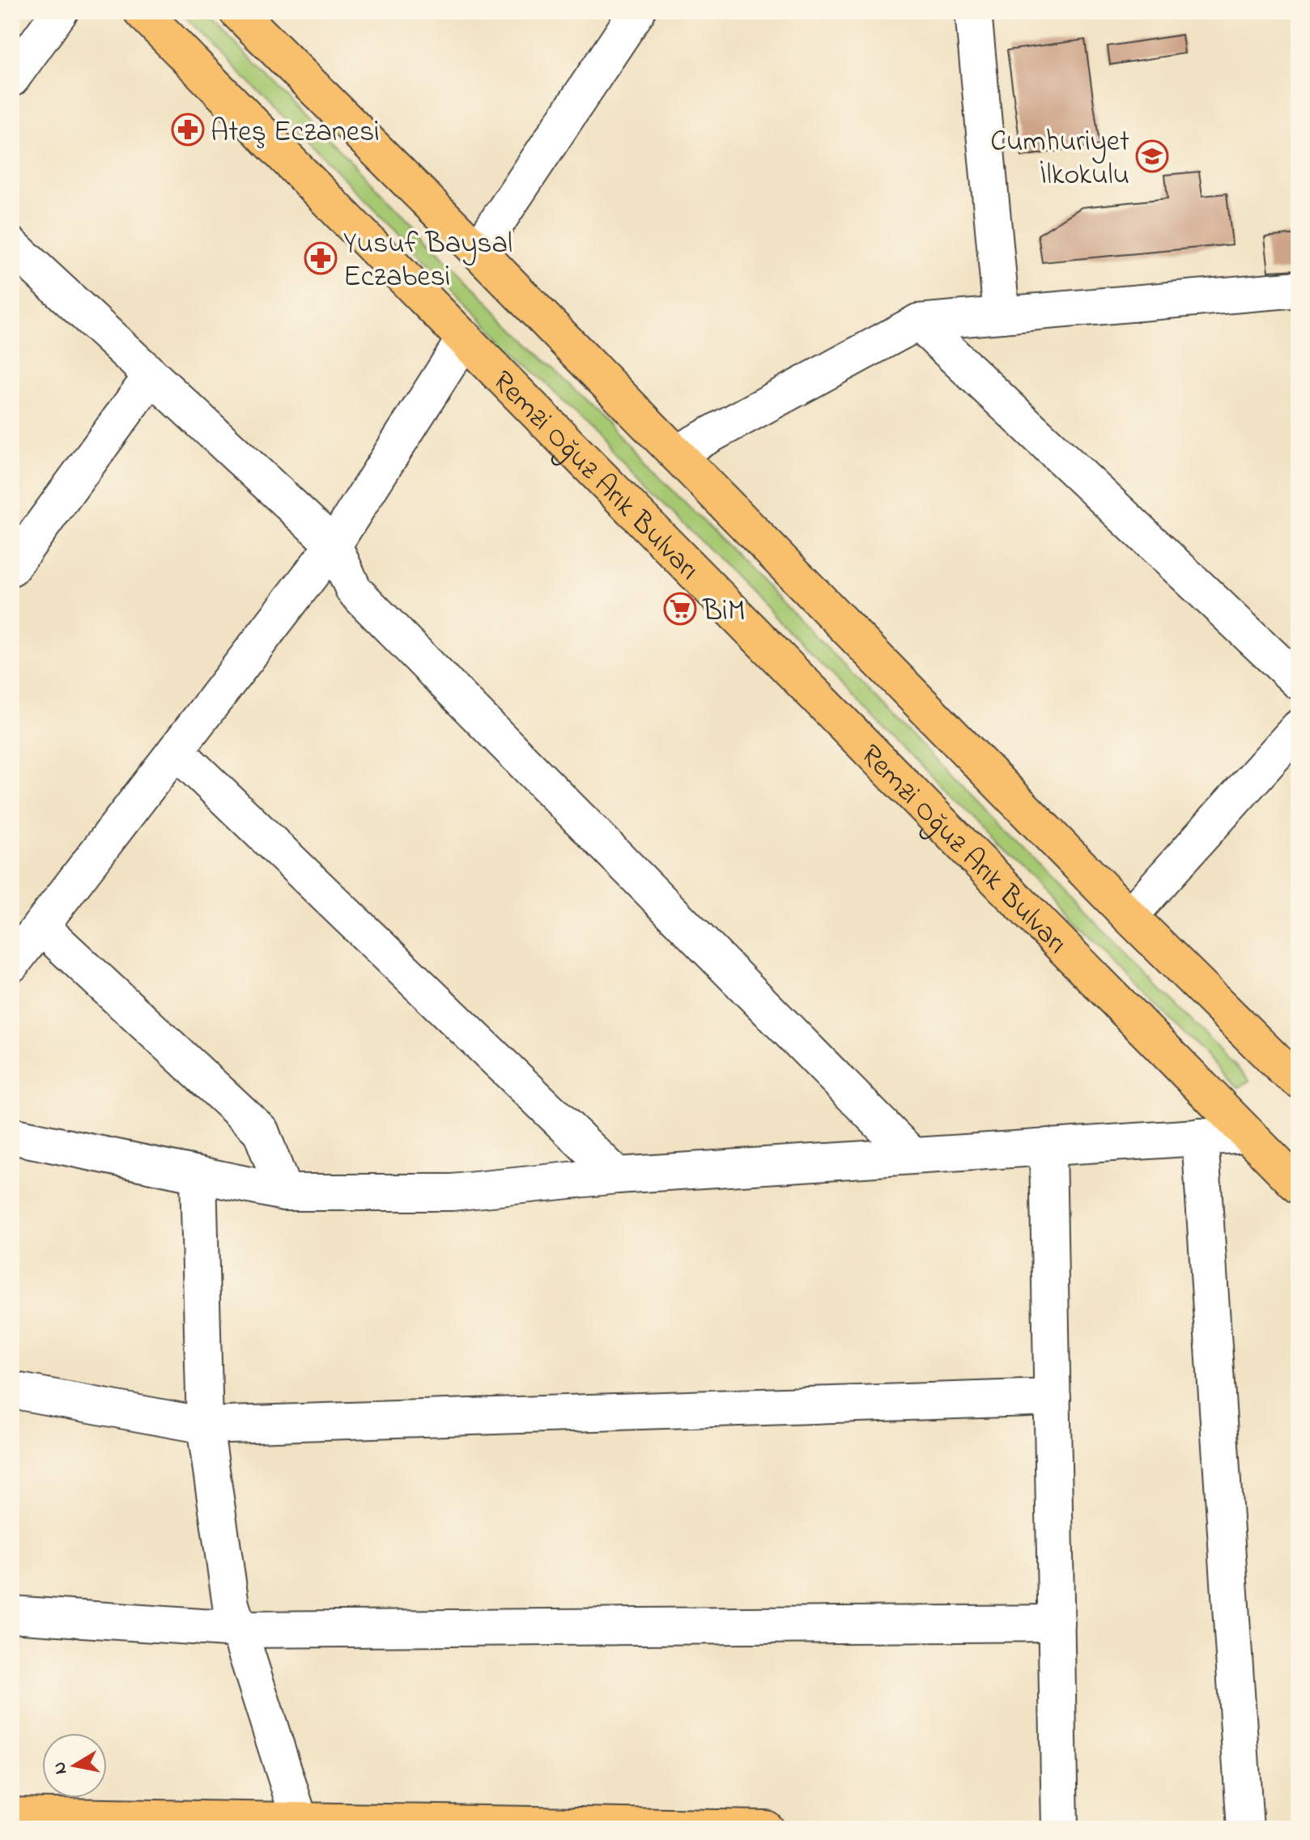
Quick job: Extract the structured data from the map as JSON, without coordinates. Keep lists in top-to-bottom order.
{
  "streets": {
    "main road": ["Remzi Oğuz Arık Bulvarı"]
  },
  "places": {
    "pharmacy": ["Ateş Eczanesi", "Yusuf Baysal Eczabesi"],
    "school or university": ["Cumhuriyet İlkokulu"],
    "supermarket": ["BiM"]
  },
  "north": "left"
}
